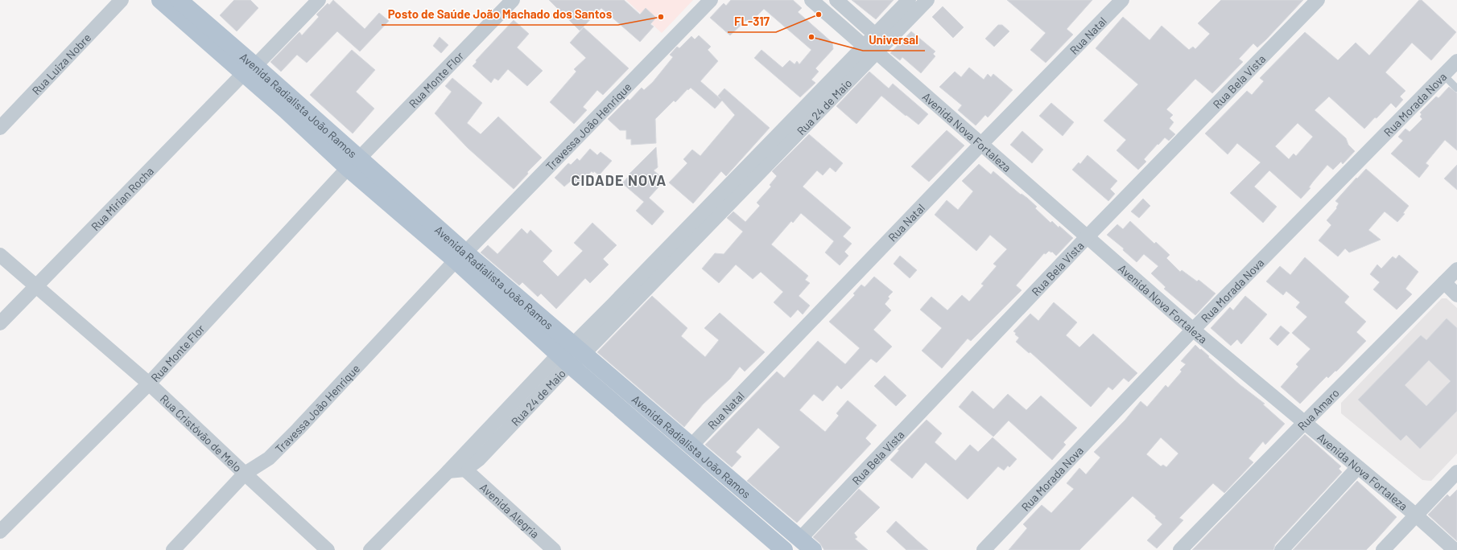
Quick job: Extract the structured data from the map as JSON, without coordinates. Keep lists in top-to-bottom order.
{
  "streets": {
    "main road": ["Avenida Radialista João Ramos"],
    "street": [
      "Rua Natal",
      "Rua Luiza Nobre",
      "Rua Monte Flor",
      "Rua Bela Vista",
      "Rua Morada Nova",
      "Rua 24 de Maio",
      "Travessa João Henrique",
      "Avenida Nova Fortaleza",
      "Rua Mirian Rocha",
      "Rua Amaro",
      "Rua Cristóvão de Melo",
      "Avenida Alegria"
    ]
  },
  "crossings": [
    ["Rua Natal", "Avenida Radialista João Ramos"],
    ["Rua Natal", "Avenida Nova Fortaleza"],
    ["Rua Monte Flor", "Avenida Radialista João Ramos"],
    ["Rua Monte Flor", "Rua Cristóvão de Melo"],
    ["Rua Bela Vista", "Avenida Radialista João Ramos"],
    ["Rua Bela Vista", "Avenida Nova Fortaleza"],
    ["Rua Morada Nova", "Avenida Nova Fortaleza"],
    ["Avenida Radialista João Ramos", "Rua 24 de Maio"],
    ["Avenida Radialista João Ramos", "Travessa João Henrique"],
    ["Avenida Radialista João Ramos", "Rua Mirian Rocha"],
    ["Rua 24 de Maio", "Avenida Nova Fortaleza"],
    ["Rua 24 de Maio", "Avenida Alegria"],
    ["Travessa João Henrique", "Rua Cristóvão de Melo"],
    ["Avenida Nova Fortaleza", "Rua Amaro"],
    ["Rua Mirian Rocha", "Rua Cristóvão de Melo"]
  ],
  "districts": ["CIDADE NOVA"],
  "places": ["FL-317", "Posto de Saúde João Machado dos Santos", "Universal"]
}
